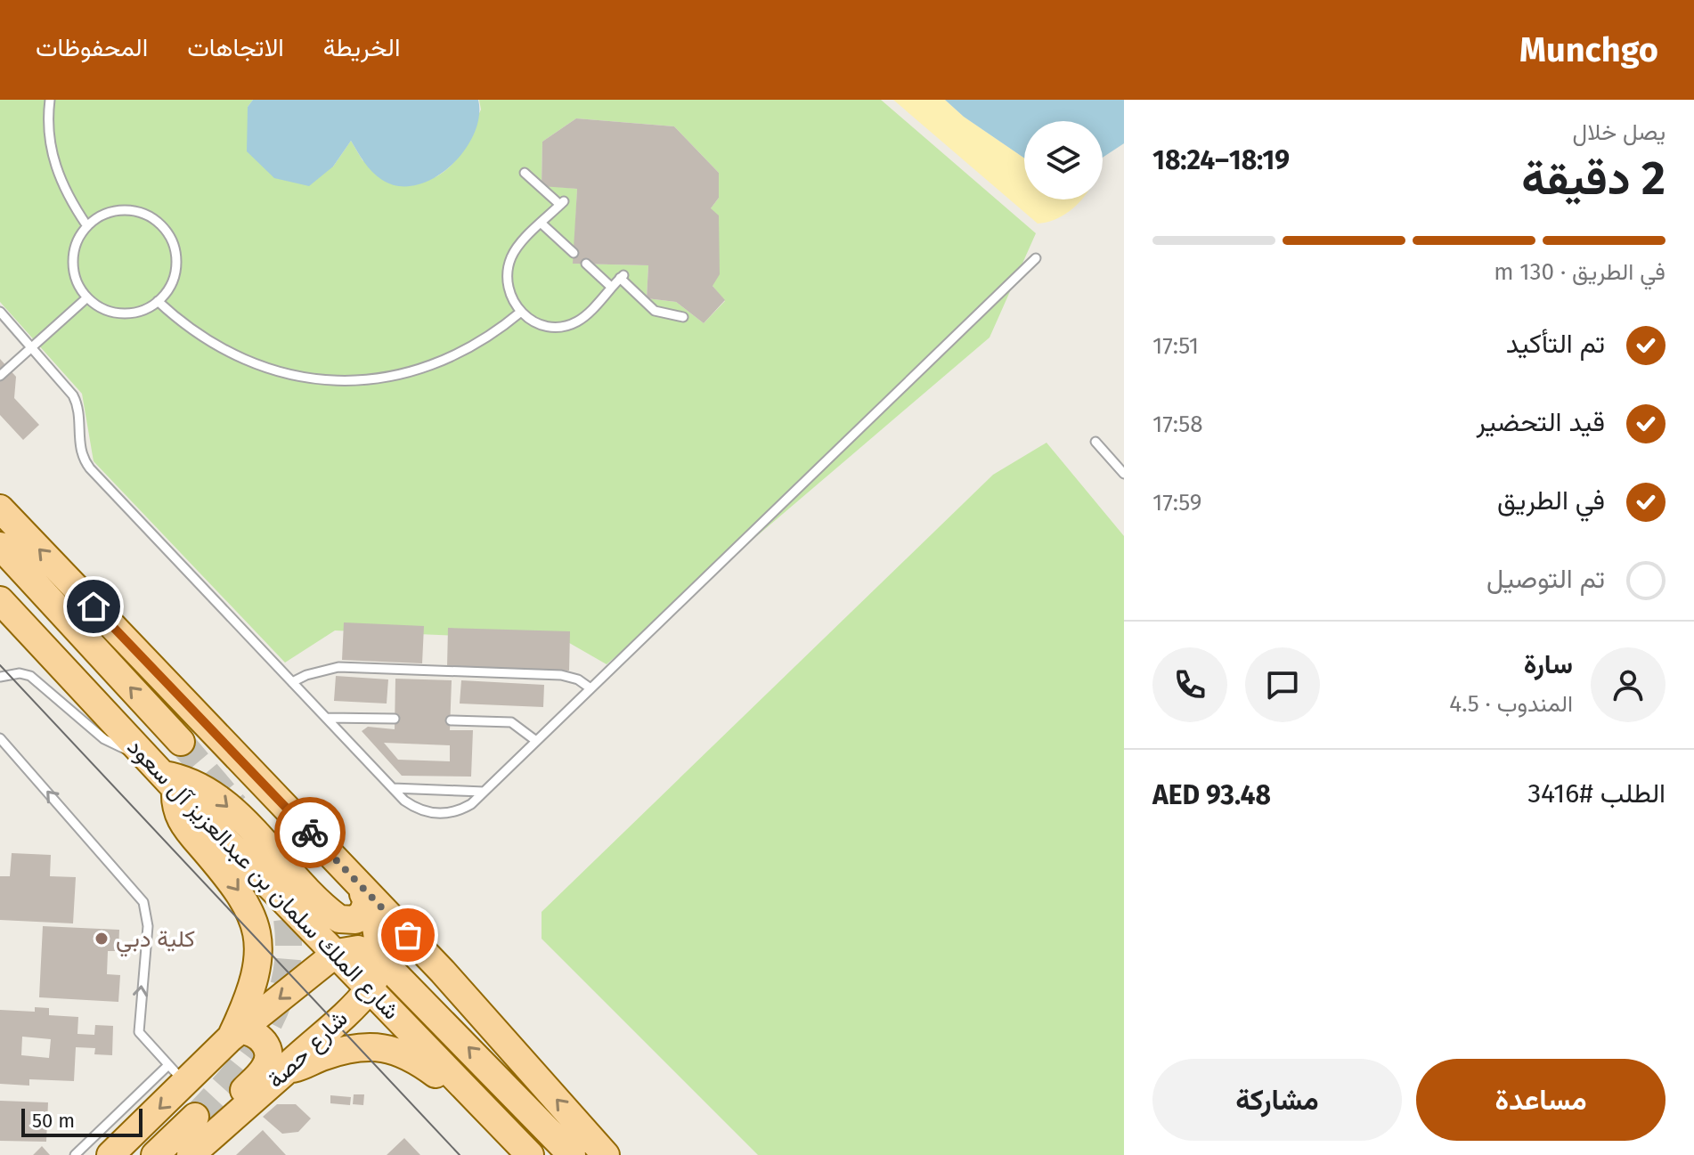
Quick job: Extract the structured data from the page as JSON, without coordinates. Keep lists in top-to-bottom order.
{
  "streets": {
    "main road": ["شارع الملك سلمان بن عبدالعزيز آل سعود", "شارع حصة"]
  },
  "crossings": [
    ["شارع الملك سلمان بن عبدالعزيز آل سعود", "شارع حصة"]
  ],
  "places": ["كلية دبي"],
  "scale_bar": "50 m",
  "page": {
    "header": "Munchgo",
    "nav": ["الخريطة", "الاتجاهات", "المحفوظات"],
    "heading": ["2 دقيقة", "يصل خلال", "18:19–18:24"],
    "panel": [
      "سارة",
      "المندوب · 4.5",
      "الطلب #3416",
      "AED 93.48"
    ],
    "bar": "في الطريق · 130 m",
    "list": [
      ["تم التأكيد", "17:51"],
      ["قيد التحضير", "17:58"],
      ["في الطريق", "17:59"],
      "تم التوصيل"
    ],
    "buttons": ["مساعدة", "مشاركة"],
    "scale": "50 m"
  }
}
